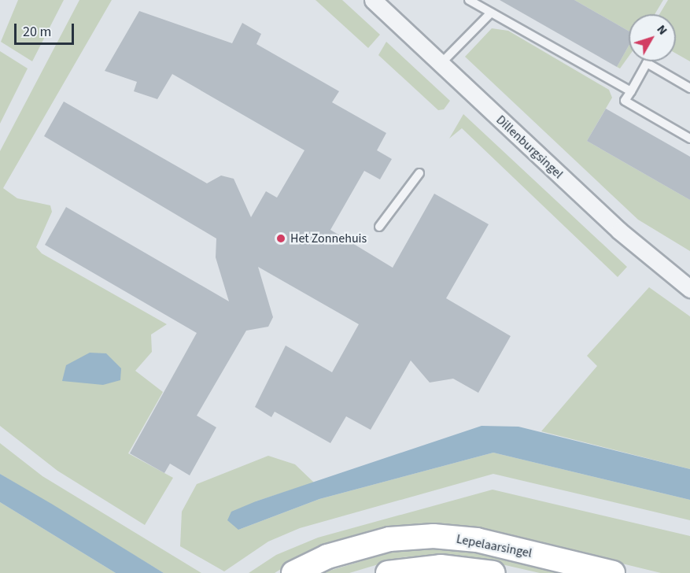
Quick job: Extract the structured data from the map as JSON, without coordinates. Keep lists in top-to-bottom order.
{
  "streets": {
    "street": ["Dillenburgsingel", "Lepelaarsingel"]
  },
  "places": ["Het Zonnehuis"],
  "scale_bar": "20 m",
  "north": "top right"
}
